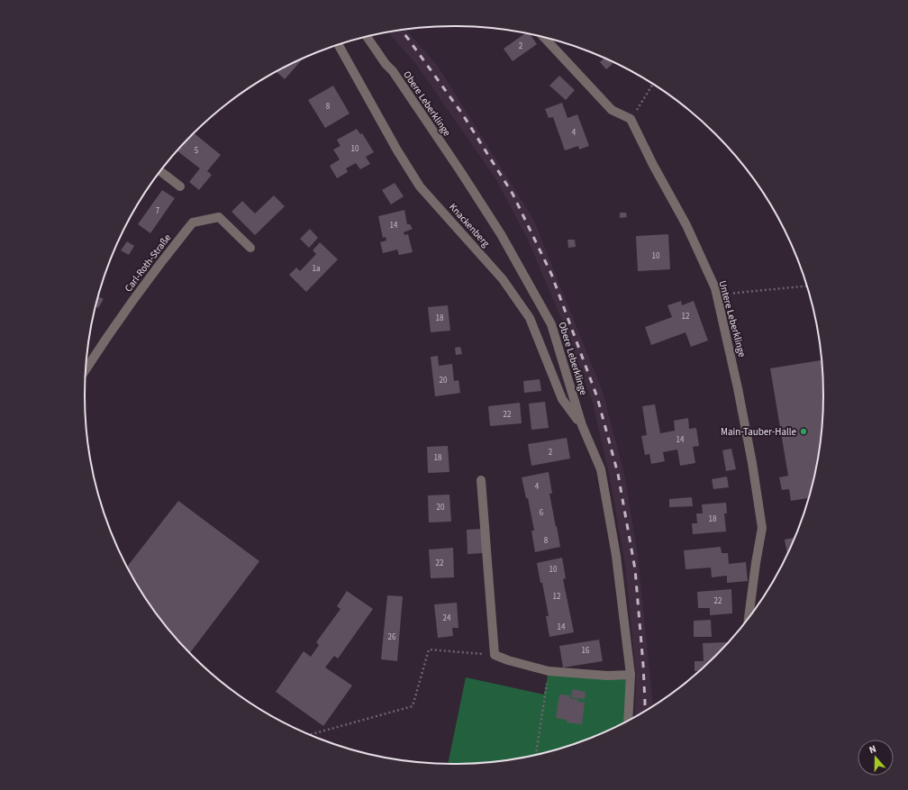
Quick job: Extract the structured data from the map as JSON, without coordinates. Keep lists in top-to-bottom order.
{
  "streets": {
    "street": [
      "Obere Leberklinge",
      "Knackenberg",
      "Carl-Roth-Straße",
      "Untere Leberklinge"
    ]
  },
  "crossings": [
    ["Obere Leberklinge", "Knackenberg"]
  ],
  "places": ["Main-Tauber-Halle"],
  "house_numbers": [
    "2",
    "8",
    "4",
    "10",
    "5",
    "7",
    "14",
    "10",
    "1a",
    "12",
    "18",
    "20",
    "22",
    "14",
    "2",
    "18",
    "4",
    "20",
    "6",
    "18",
    "8",
    "22",
    "10",
    "12",
    "22",
    "24",
    "14",
    "26",
    "16"
  ],
  "north": "top"
}
